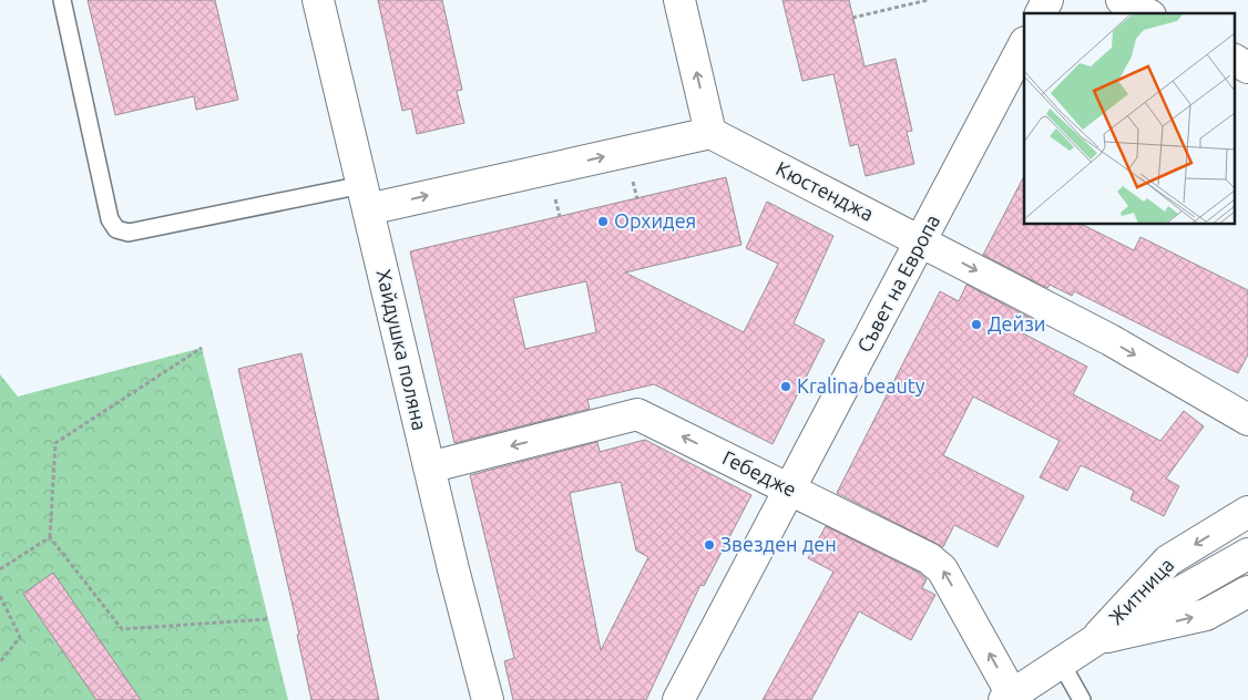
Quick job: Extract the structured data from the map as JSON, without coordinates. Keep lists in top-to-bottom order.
{
  "streets": {
    "street": [
      "Кюстенджа",
      "Съвет на Европа",
      "Хайдушка поляна",
      "Гебедже",
      "Житница"
    ]
  },
  "crossings": [
    ["Кюстенджа", "Съвет на Европа"],
    ["Съвет на Европа", "Гебедже"],
    ["Хайдушка поляна", "Гебедже"],
    ["Гебедже", "Житница"]
  ],
  "one_way": ["Кюстенджа", "Гебедже"],
  "places": [
    "Орхидея",
    "Дейзи",
    "Kralina beauty",
    "Звезден ден"
  ]
}
